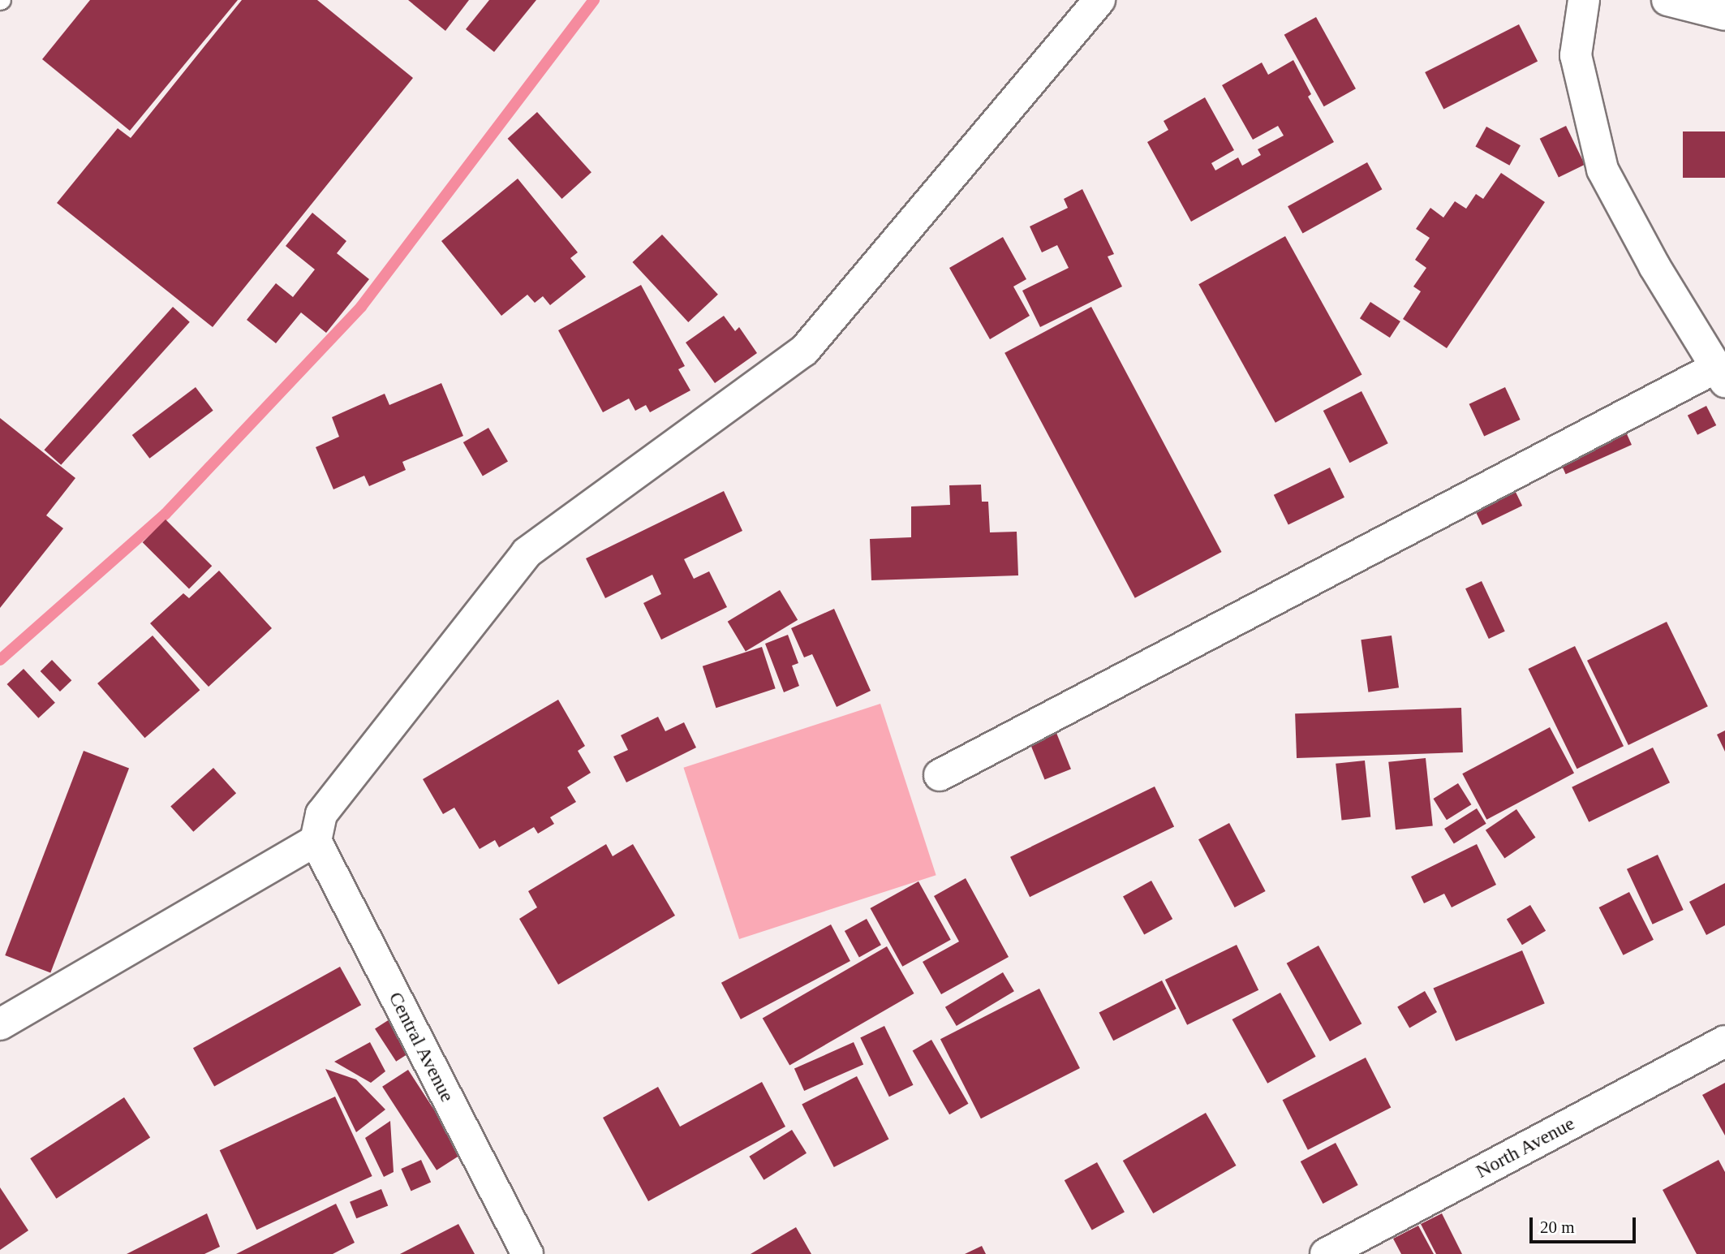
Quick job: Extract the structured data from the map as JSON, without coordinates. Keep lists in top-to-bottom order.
{
  "streets": {
    "street": ["Central Avenue", "North Avenue"]
  },
  "scale_bar": "20 m"
}
